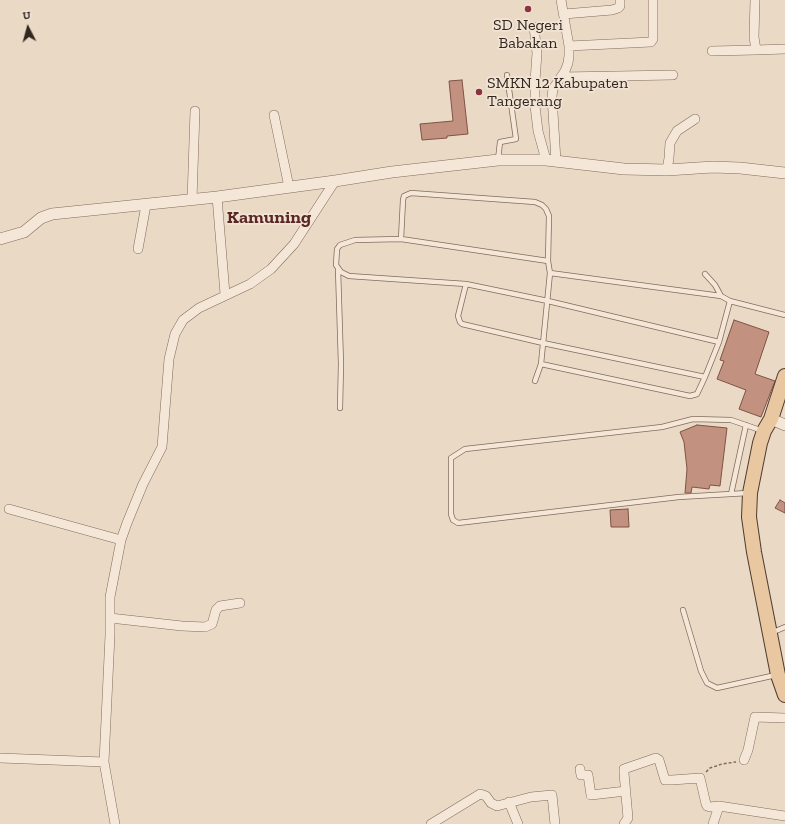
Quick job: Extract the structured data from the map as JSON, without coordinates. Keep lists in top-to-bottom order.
{
  "districts": ["Kamuning"],
  "places": ["SD Negeri Babakan", "SMKN 12 Kabupaten Tangerang"],
  "north": "top"
}
